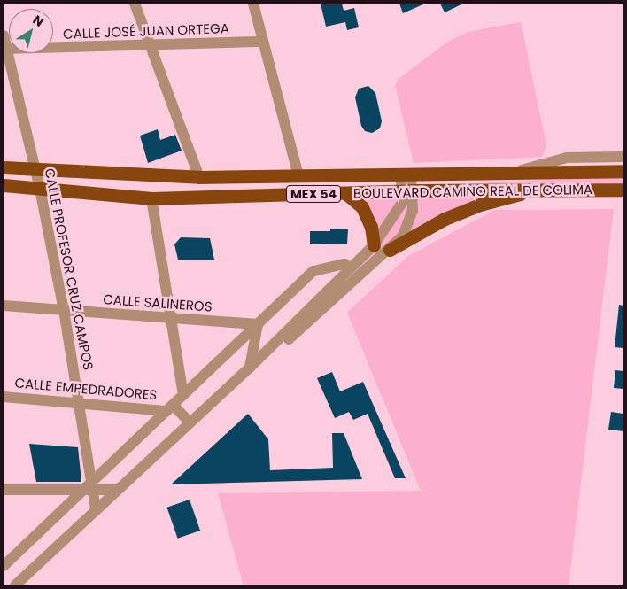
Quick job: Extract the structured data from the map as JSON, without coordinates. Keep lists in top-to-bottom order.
{
  "streets": {
    "main road": ["BOULEVARD CAMINO REAL DE COLIMA", "MEX 54"],
    "street": [
      "CALLE JOSÉ JUAN ORTEGA",
      "CALLE PROFESOR CRUZ CAMPOS",
      "CALLE SALINEROS",
      "CALLE EMPEDRADORES"
    ]
  },
  "crossings": [
    ["CALLE JOSÉ JUAN ORTEGA", "CALLE PROFESOR CRUZ CAMPOS"],
    ["BOULEVARD CAMINO REAL DE COLIMA", "CALLE PROFESOR CRUZ CAMPOS"],
    ["CALLE PROFESOR CRUZ CAMPOS", "CALLE SALINEROS"],
    ["CALLE PROFESOR CRUZ CAMPOS", "CALLE EMPEDRADORES"]
  ],
  "north": "top right"
}
